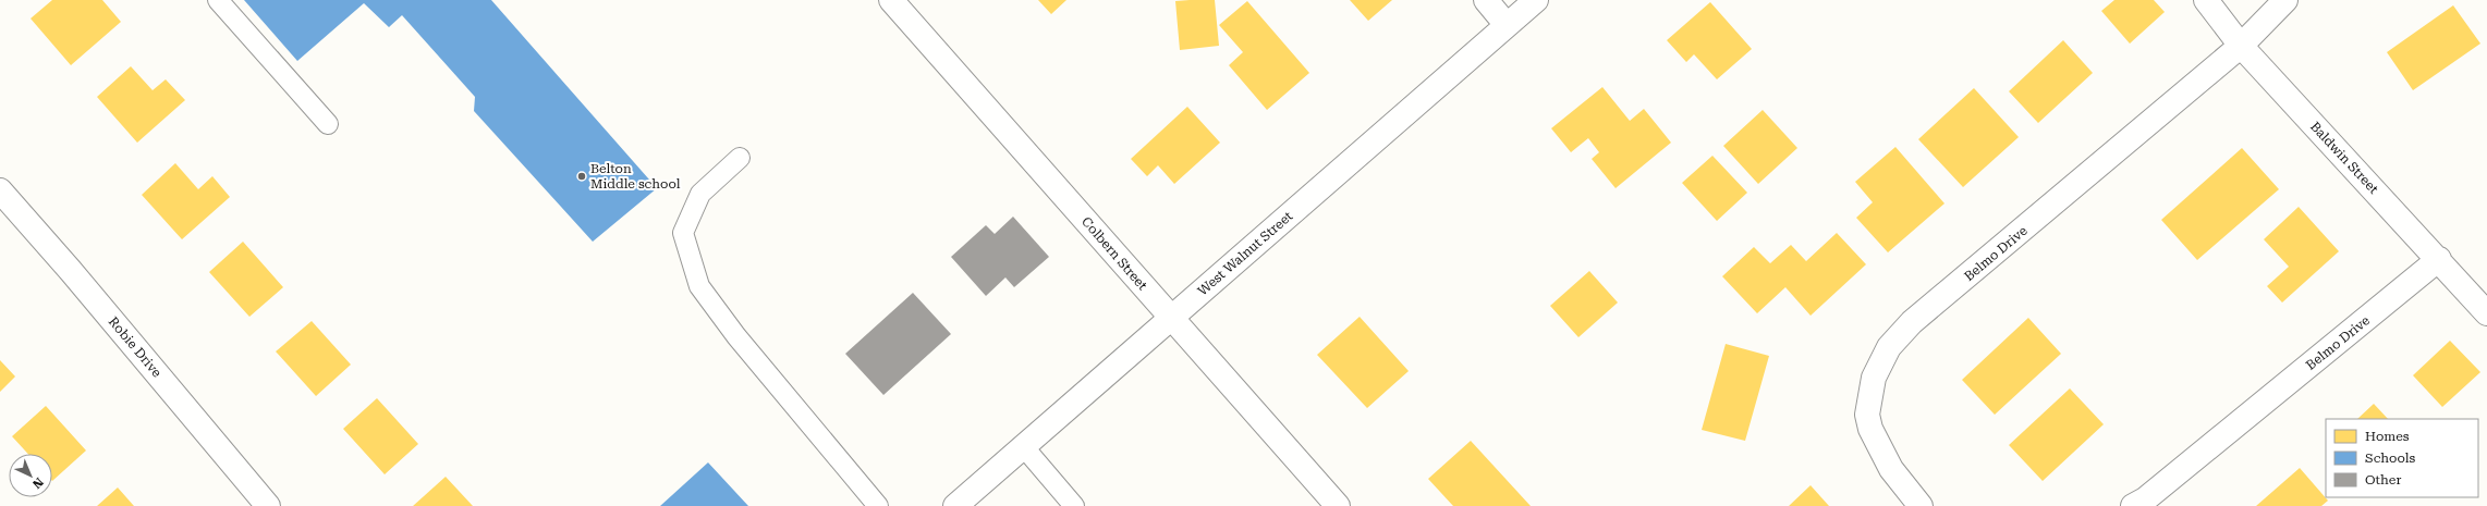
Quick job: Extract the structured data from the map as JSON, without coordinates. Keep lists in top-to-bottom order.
{
  "streets": {
    "street": [
      "Baldwin Street",
      "Colbern Street",
      "West Walnut Street",
      "Belmo Drive",
      "Robie Drive"
    ]
  },
  "crossings": [
    ["Baldwin Street", "Belmo Drive"],
    ["Colbern Street", "West Walnut Street"]
  ],
  "places": ["Belton Middle school"],
  "legend": ["Homes", "Schools", "Other"],
  "north": "bottom right"
}
